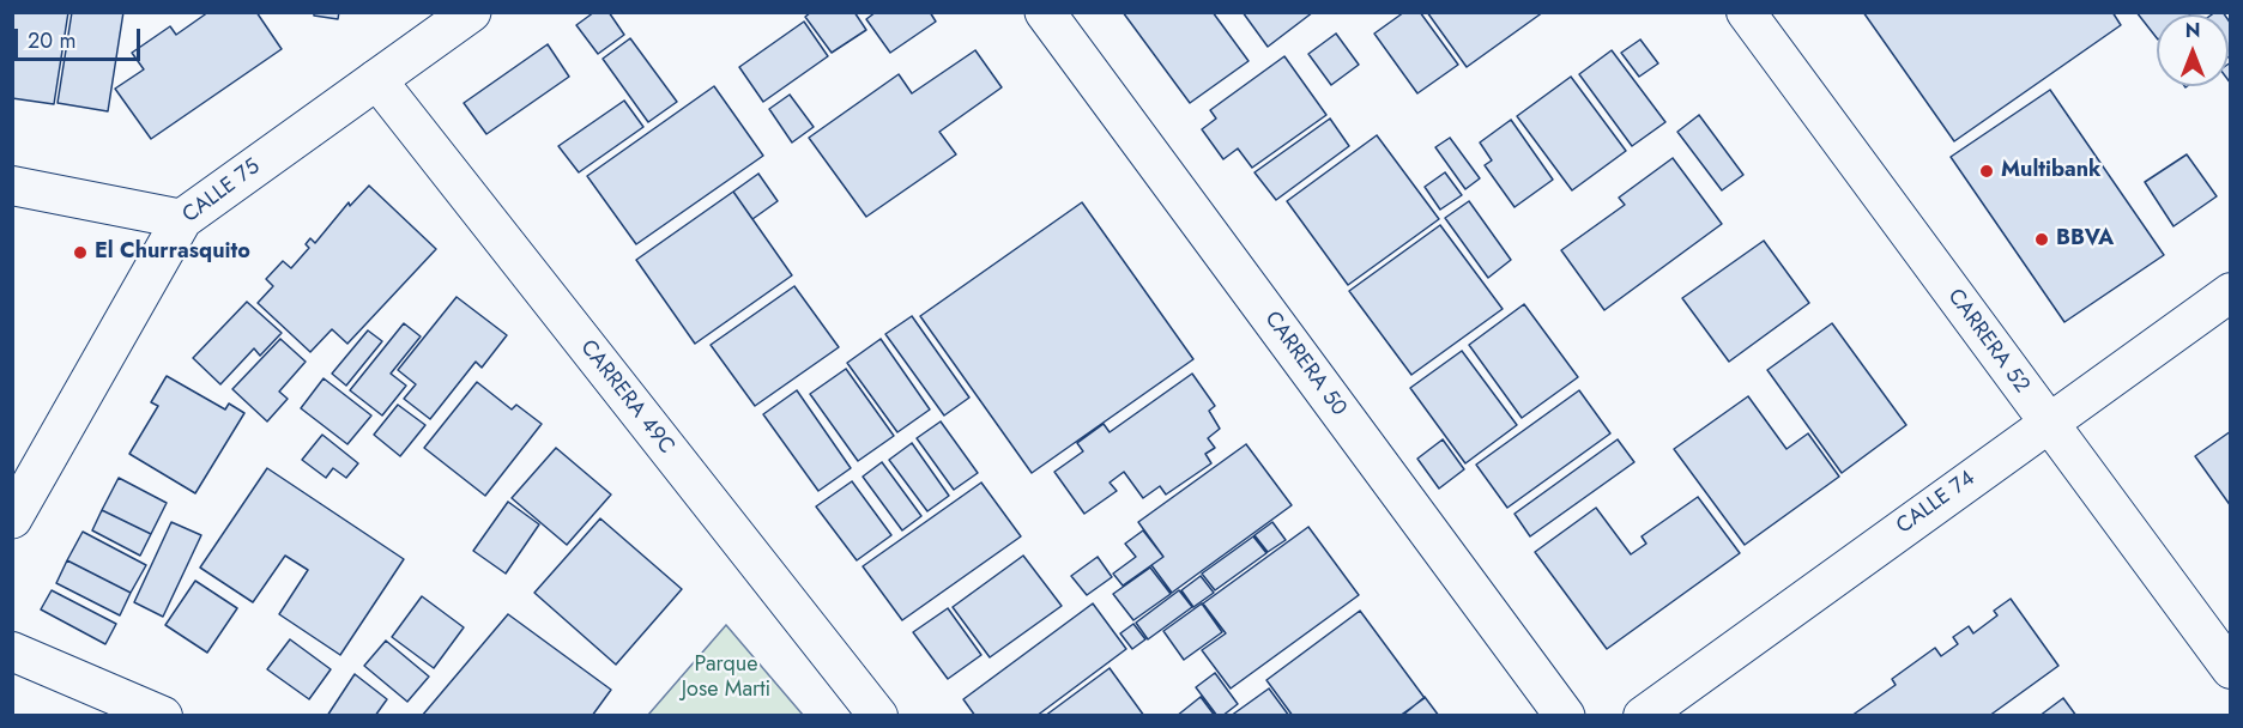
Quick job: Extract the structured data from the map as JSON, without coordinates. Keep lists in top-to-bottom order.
{
  "streets": {
    "street": [
      "CALLE 75",
      "CARRERA 52",
      "CARRERA 50",
      "CARRERA 49C",
      "CALLE 74"
    ]
  },
  "crossings": [
    ["CALLE 75", "CARRERA 49C"],
    ["CARRERA 52", "CALLE 74"]
  ],
  "parks": ["Parque Jose Marti"],
  "places": ["Multibank", "BBVA", "El Churrasquito"],
  "scale_bar": "20 m",
  "north": "top"
}
